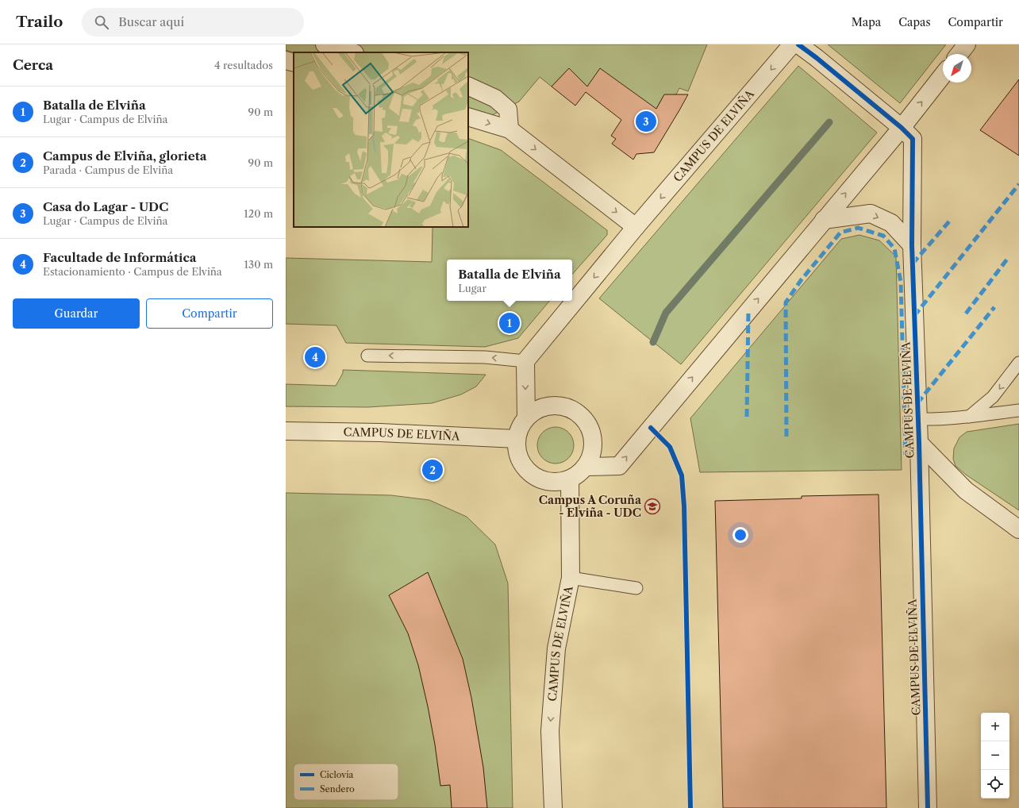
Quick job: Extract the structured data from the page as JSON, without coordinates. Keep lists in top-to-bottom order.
{
  "streets": {
    "street": ["CAMPUS DE ELVIÑA"]
  },
  "places": {
    "school or university": ["Campus A Coruña - Elviña - UDC"]
  },
  "legend": ["Ciclovía", "Sendero"],
  "north": "bottom left",
  "page": {
    "header": "Trailo",
    "search": "Buscar aquí",
    "nav": ["Mapa", "Capas", "Compartir"],
    "heading": ["Cerca", "4 resultados"],
    "list": [
      {
        "mark": "1",
        "name": "Batalla de Elviña",
        "note": "Lugar · Campus de Elviña",
        "value": "90 m"
      },
      {
        "mark": "2",
        "name": "Campus de Elviña, glorieta",
        "note": "Parada · Campus de Elviña",
        "value": "90 m"
      },
      {
        "mark": "3",
        "name": "Casa do Lagar - UDC",
        "note": "Lugar · Campus de Elviña",
        "value": "120 m"
      },
      {
        "mark": "4",
        "name": "Facultade de Informática",
        "note": "Estacionamiento · Campus de Elviña",
        "value": "130 m"
      }
    ],
    "pins": [
      "3",
      "1",
      "4",
      "2"
    ],
    "popup": ["Batalla de Elviña", "Lugar"],
    "buttons": ["Guardar", "Compartir"],
    "map_buttons": ["+", "−"]
  }
}
